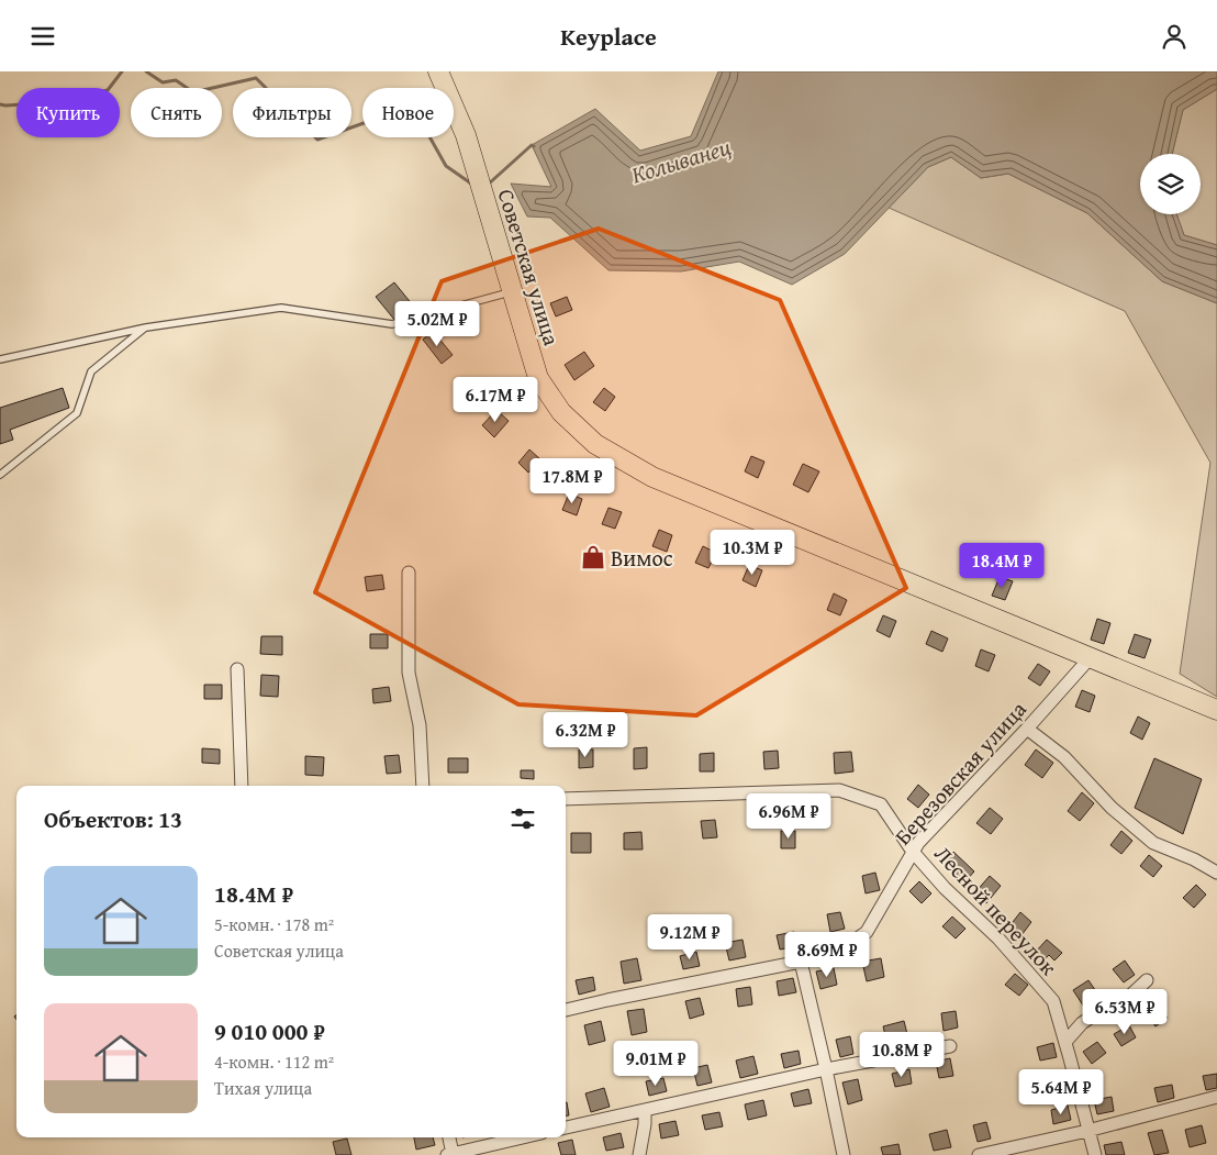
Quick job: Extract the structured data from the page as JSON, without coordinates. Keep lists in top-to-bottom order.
{
  "streets": {
    "main road": ["Советская улица"],
    "street": ["Березовская улица", "Лесной переулок"]
  },
  "crossings": [
    ["Советская улица", "Березовская улица"],
    ["Березовская улица", "Лесной переулок"]
  ],
  "water": ["Колыванец"],
  "places": {
    "shop": ["Вимос"]
  },
  "page": {
    "header": "Keyplace",
    "chip": [
      "Купить",
      "Снять",
      "Фильтры",
      "Новое"
    ],
    "price": [
      "5.02M ₽",
      "6.17M ₽",
      "17.8M ₽",
      "10.3M ₽",
      "18.4M ₽",
      "6.32M ₽",
      "6.96M ₽",
      "9.12M ₽",
      "8.69M ₽",
      "6.53M ₽",
      "10.8M ₽",
      "9.01M ₽",
      "5.64M ₽"
    ],
    "heading": "Объектов: 13",
    "list": [
      {
        "name": "18.4M ₽",
        "note": "5-комн. · 178 m² · Советская улица"
      },
      {
        "name": "9 010 000 ₽",
        "note": "4-комн. · 112 m² · Тихая улица"
      }
    ]
  }
}
